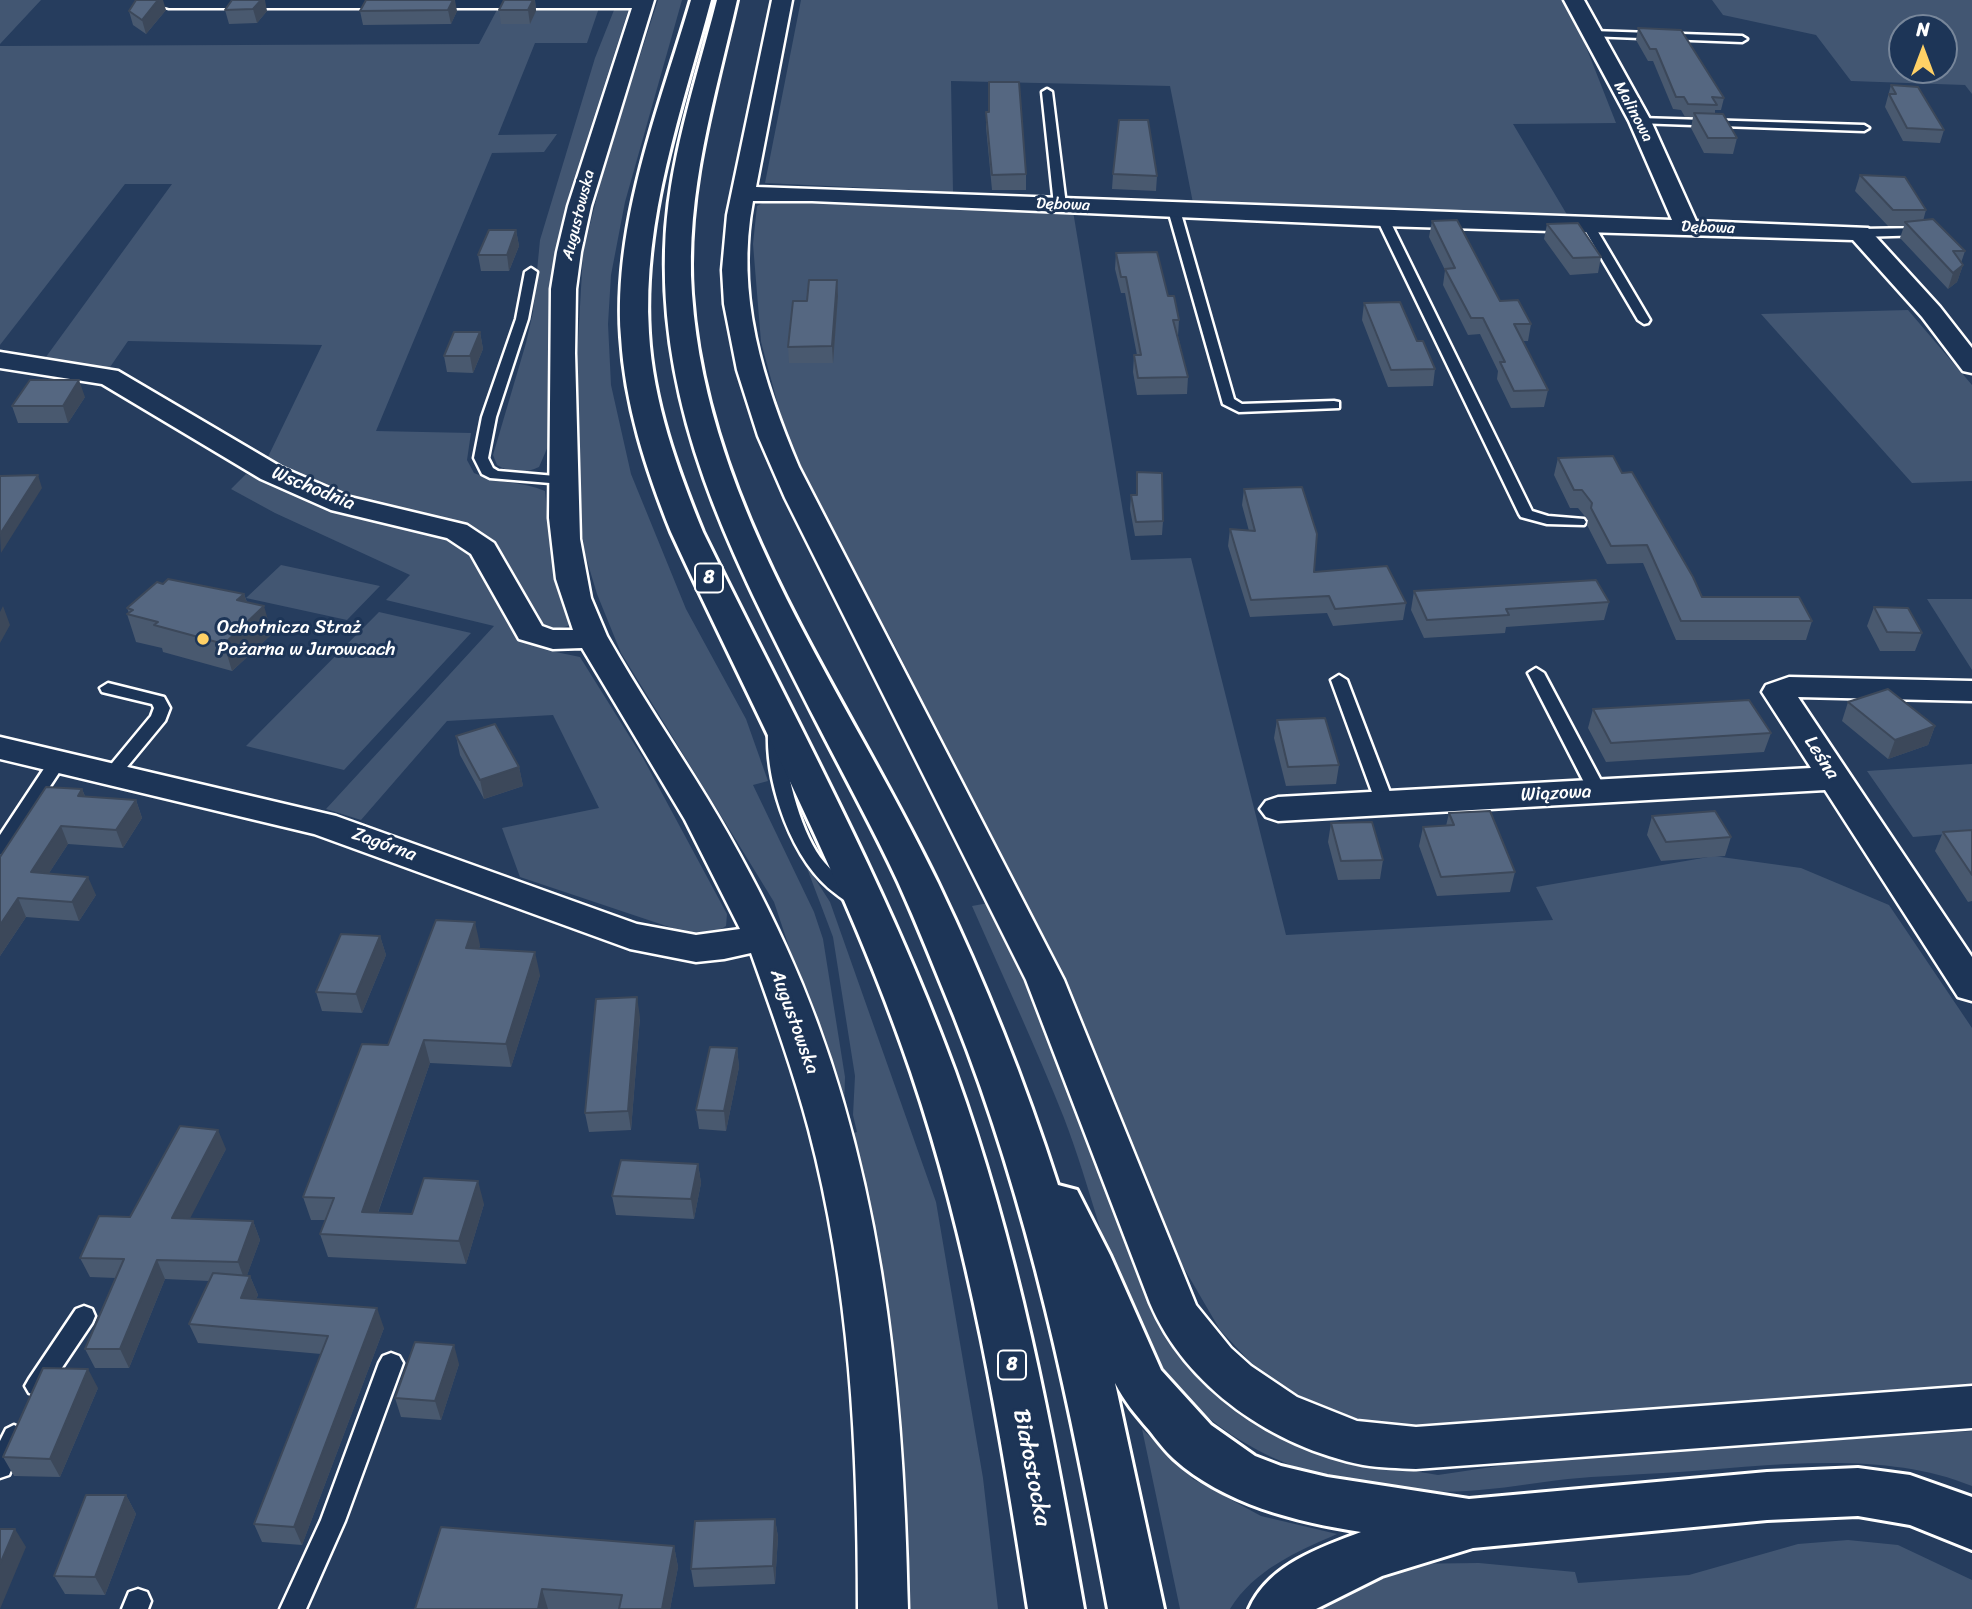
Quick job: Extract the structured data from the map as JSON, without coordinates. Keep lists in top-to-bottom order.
{
  "streets": {
    "highway": ["8", "Białostocka"],
    "street": [
      "Malinowa",
      "Dębowa",
      "Augustowska",
      "Wschodnia",
      "Leśna",
      "Wiązowa",
      "Zagórna"
    ]
  },
  "crossings": [
    ["Malinowa", "Dębowa"],
    ["Augustowska", "Wschodnia"],
    ["Augustowska", "Zagórna"],
    ["Leśna", "Wiązowa"]
  ],
  "places": ["Ochotnicza Straż Pożarna w Jurowcach"],
  "north": "top"
}
